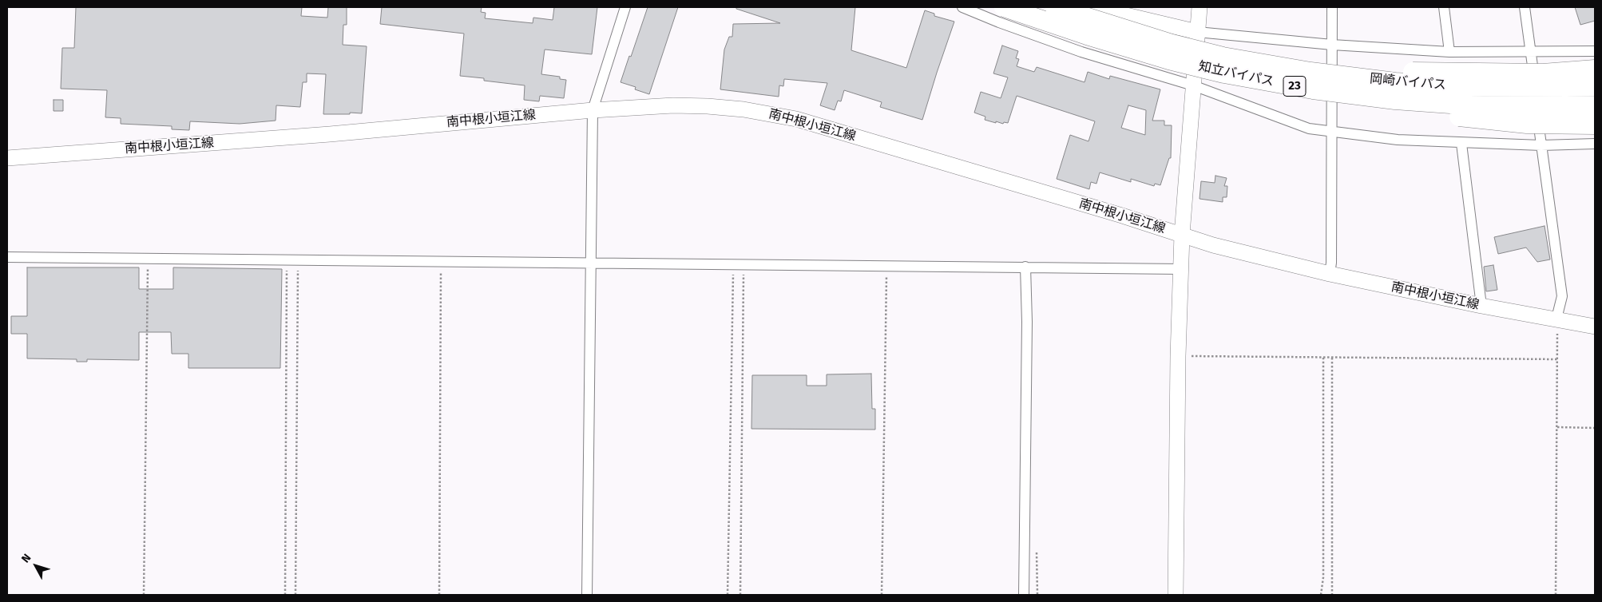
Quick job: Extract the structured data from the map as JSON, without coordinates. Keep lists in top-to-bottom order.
{
  "streets": {
    "highway": ["知立バイパス", "岡崎バイパス", "23"],
    "main road": ["南中根小垣江線"]
  },
  "crossings": [
    ["知立バイパス", "岡崎バイパス"],
    ["知立バイパス", "23"],
    ["岡崎バイパス", "23"]
  ],
  "north": "top left"
}
